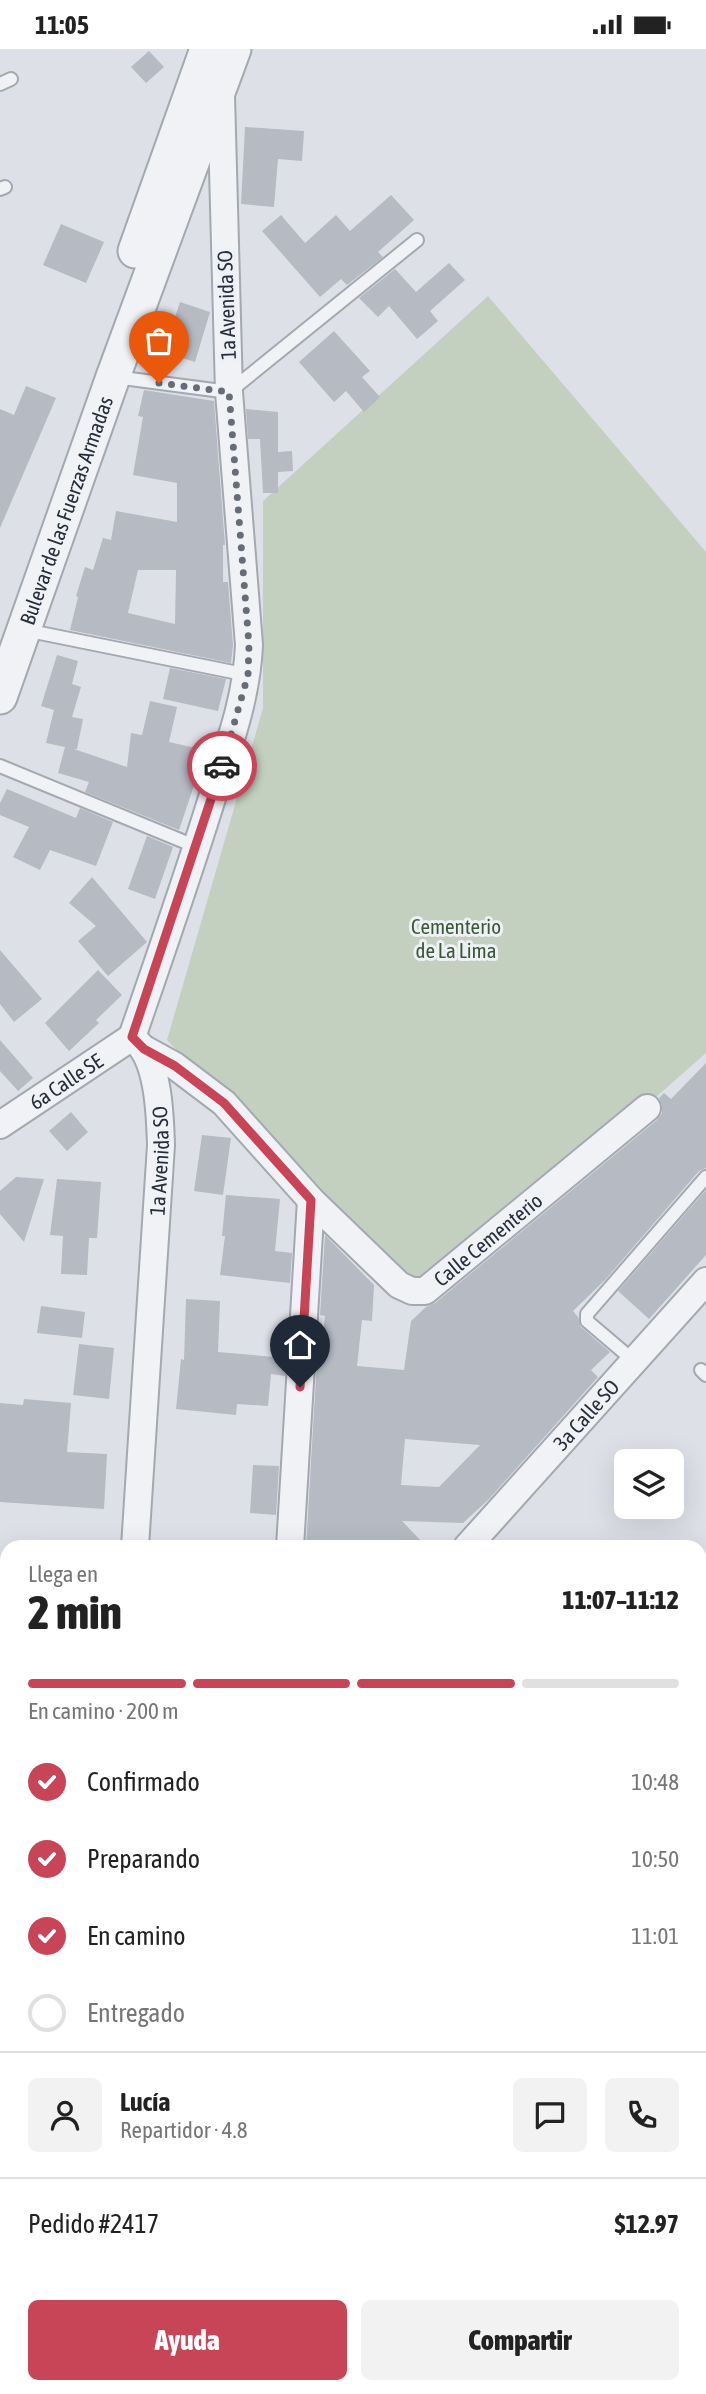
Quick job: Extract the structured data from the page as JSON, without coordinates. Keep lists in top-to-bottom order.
{
  "streets": {
    "street": [
      "1a Avenida SO",
      "Bulevar de las Fuerzas Armadas",
      "6a Calle SE",
      "Calle Cementerio",
      "3a Calle SO"
    ]
  },
  "crossings": [
    ["1a Avenida SO", "Bulevar de las Fuerzas Armadas"],
    ["1a Avenida SO", "6a Calle SE"],
    ["1a Avenida SO", "Calle Cementerio"],
    ["6a Calle SE", "Calle Cementerio"]
  ],
  "parks": ["Cementerio de La Lima"],
  "page": {
    "status": "11:05",
    "heading": ["2 min", "Llega en", "11:07–11:12"],
    "panel": [
      "Lucía",
      "Repartidor · 4.8",
      "Pedido #2417",
      "$12.97"
    ],
    "bar": "En camino · 200 m",
    "list": [
      ["Confirmado", "10:48"],
      ["Preparando", "10:50"],
      ["En camino", "11:01"],
      "Entregado"
    ],
    "buttons": ["Ayuda", "Compartir"]
  }
}
